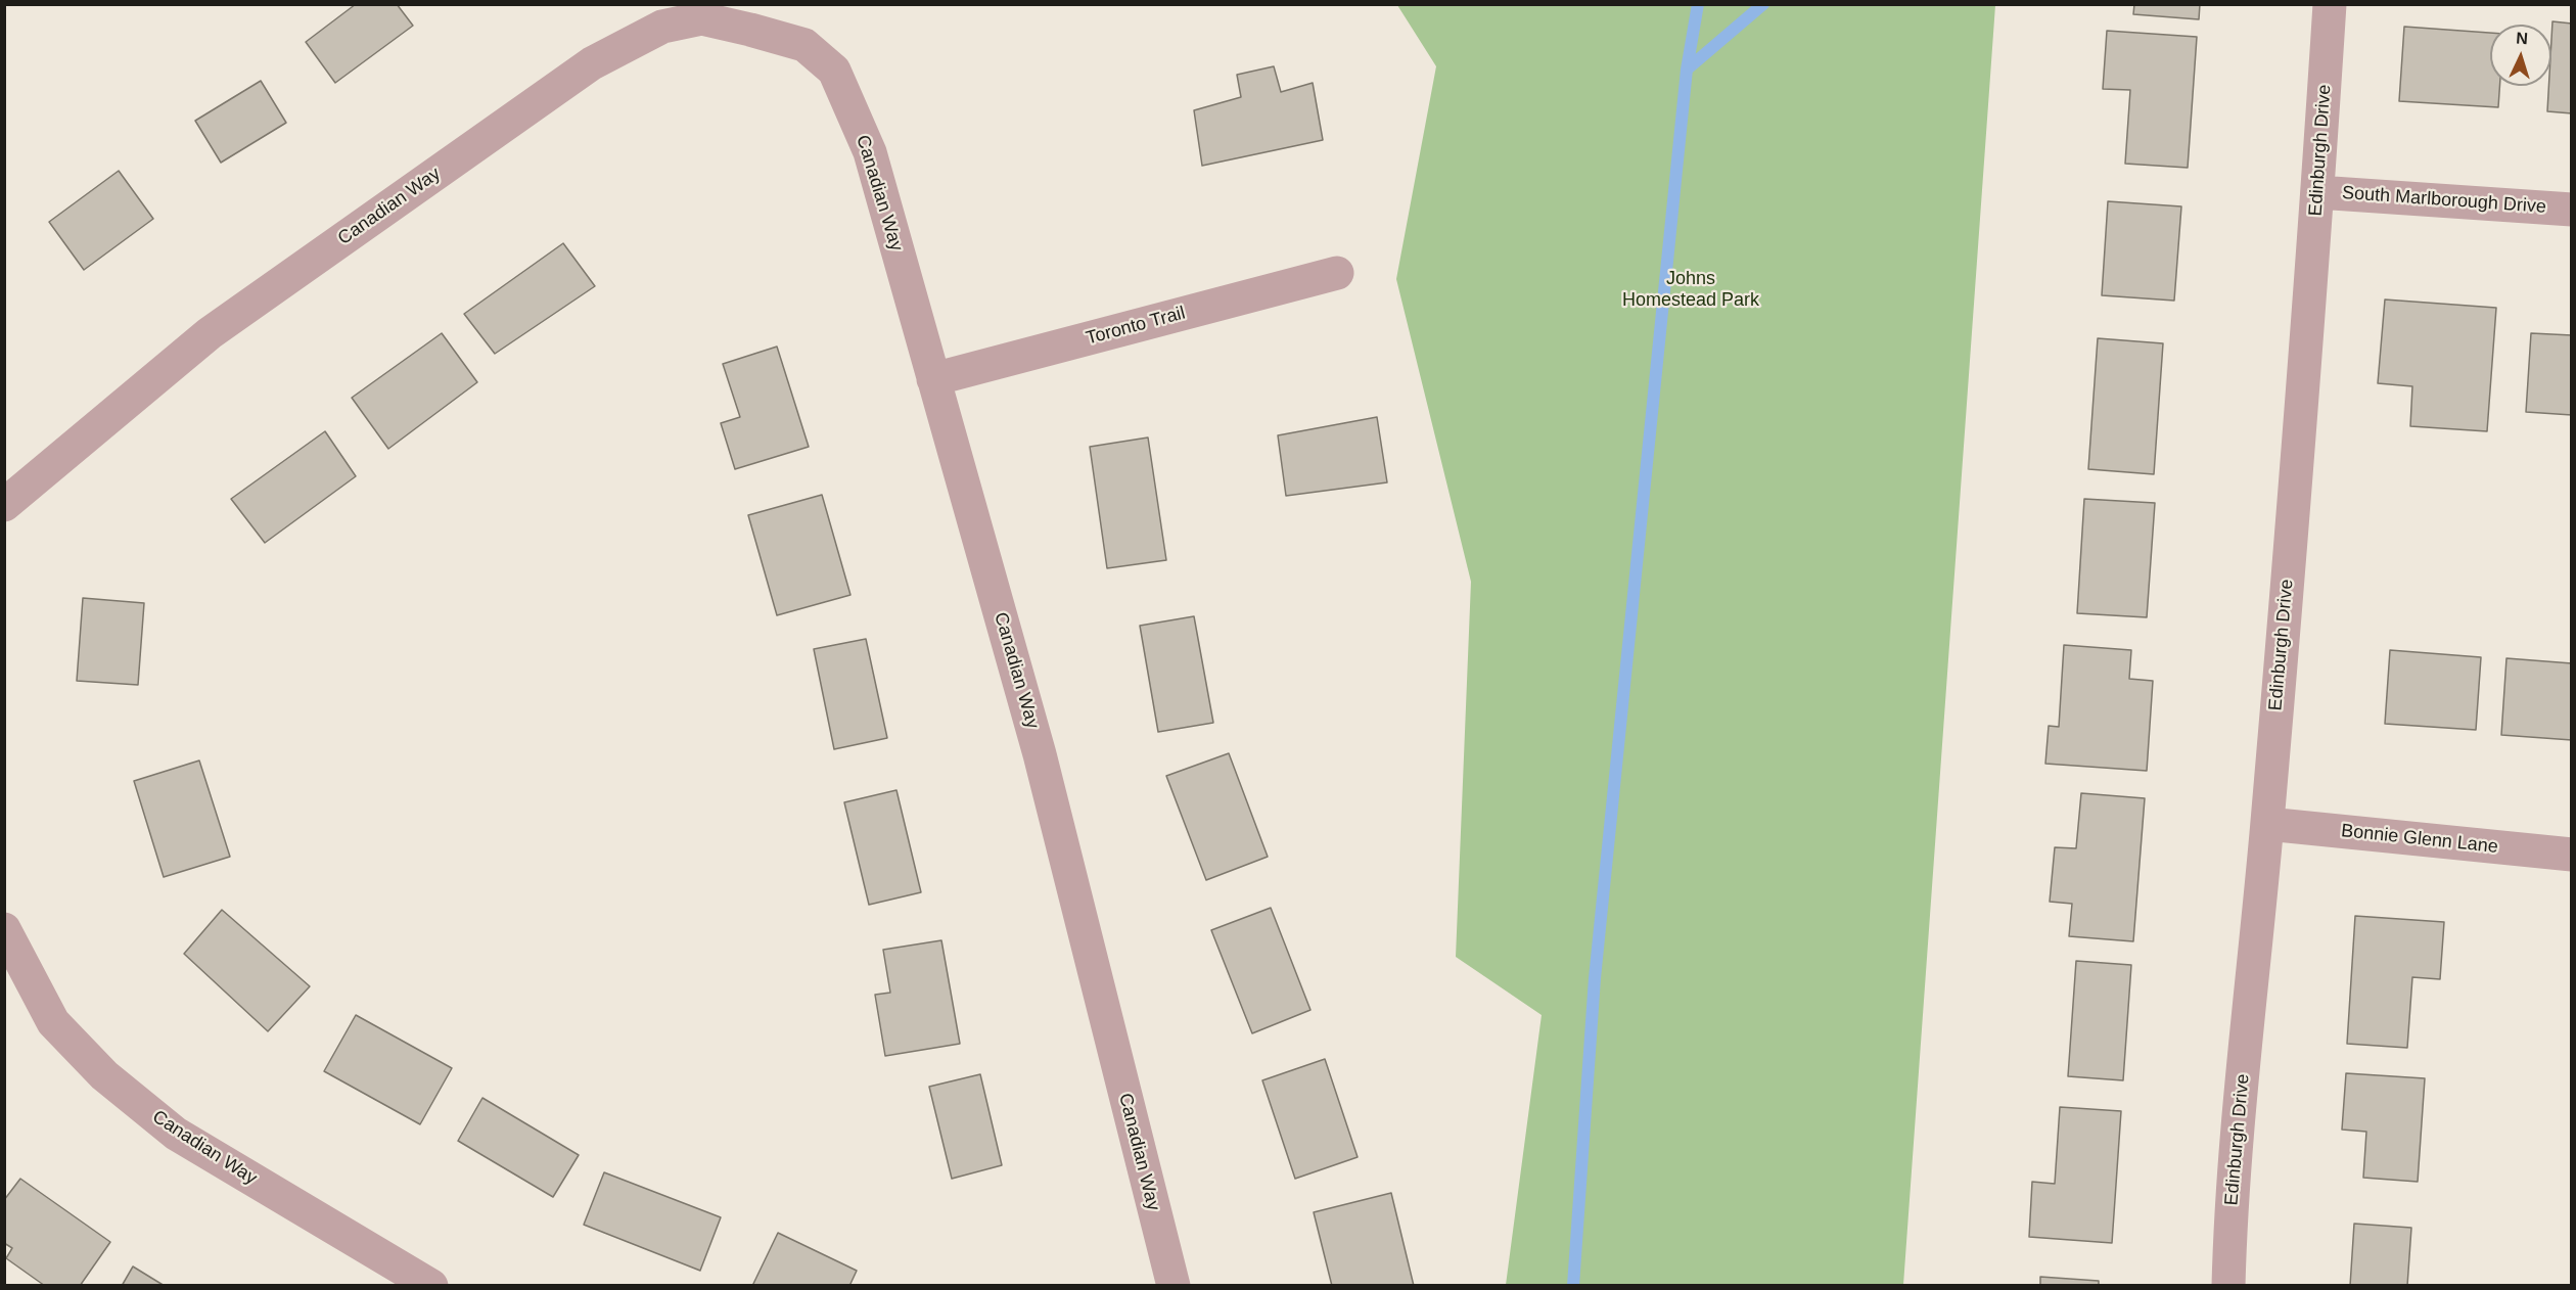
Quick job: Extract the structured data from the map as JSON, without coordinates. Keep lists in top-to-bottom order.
{
  "streets": {
    "street": [
      "Edinburgh Drive",
      "Canadian Way",
      "South Marlborough Drive",
      "Toronto Trail",
      "Bonnie Glenn Lane"
    ]
  },
  "crossings": [
    ["Edinburgh Drive", "South Marlborough Drive"],
    ["Edinburgh Drive", "Bonnie Glenn Lane"],
    ["Canadian Way", "Toronto Trail"]
  ],
  "parks": ["Johns Homestead Park"],
  "north": "top"
}
